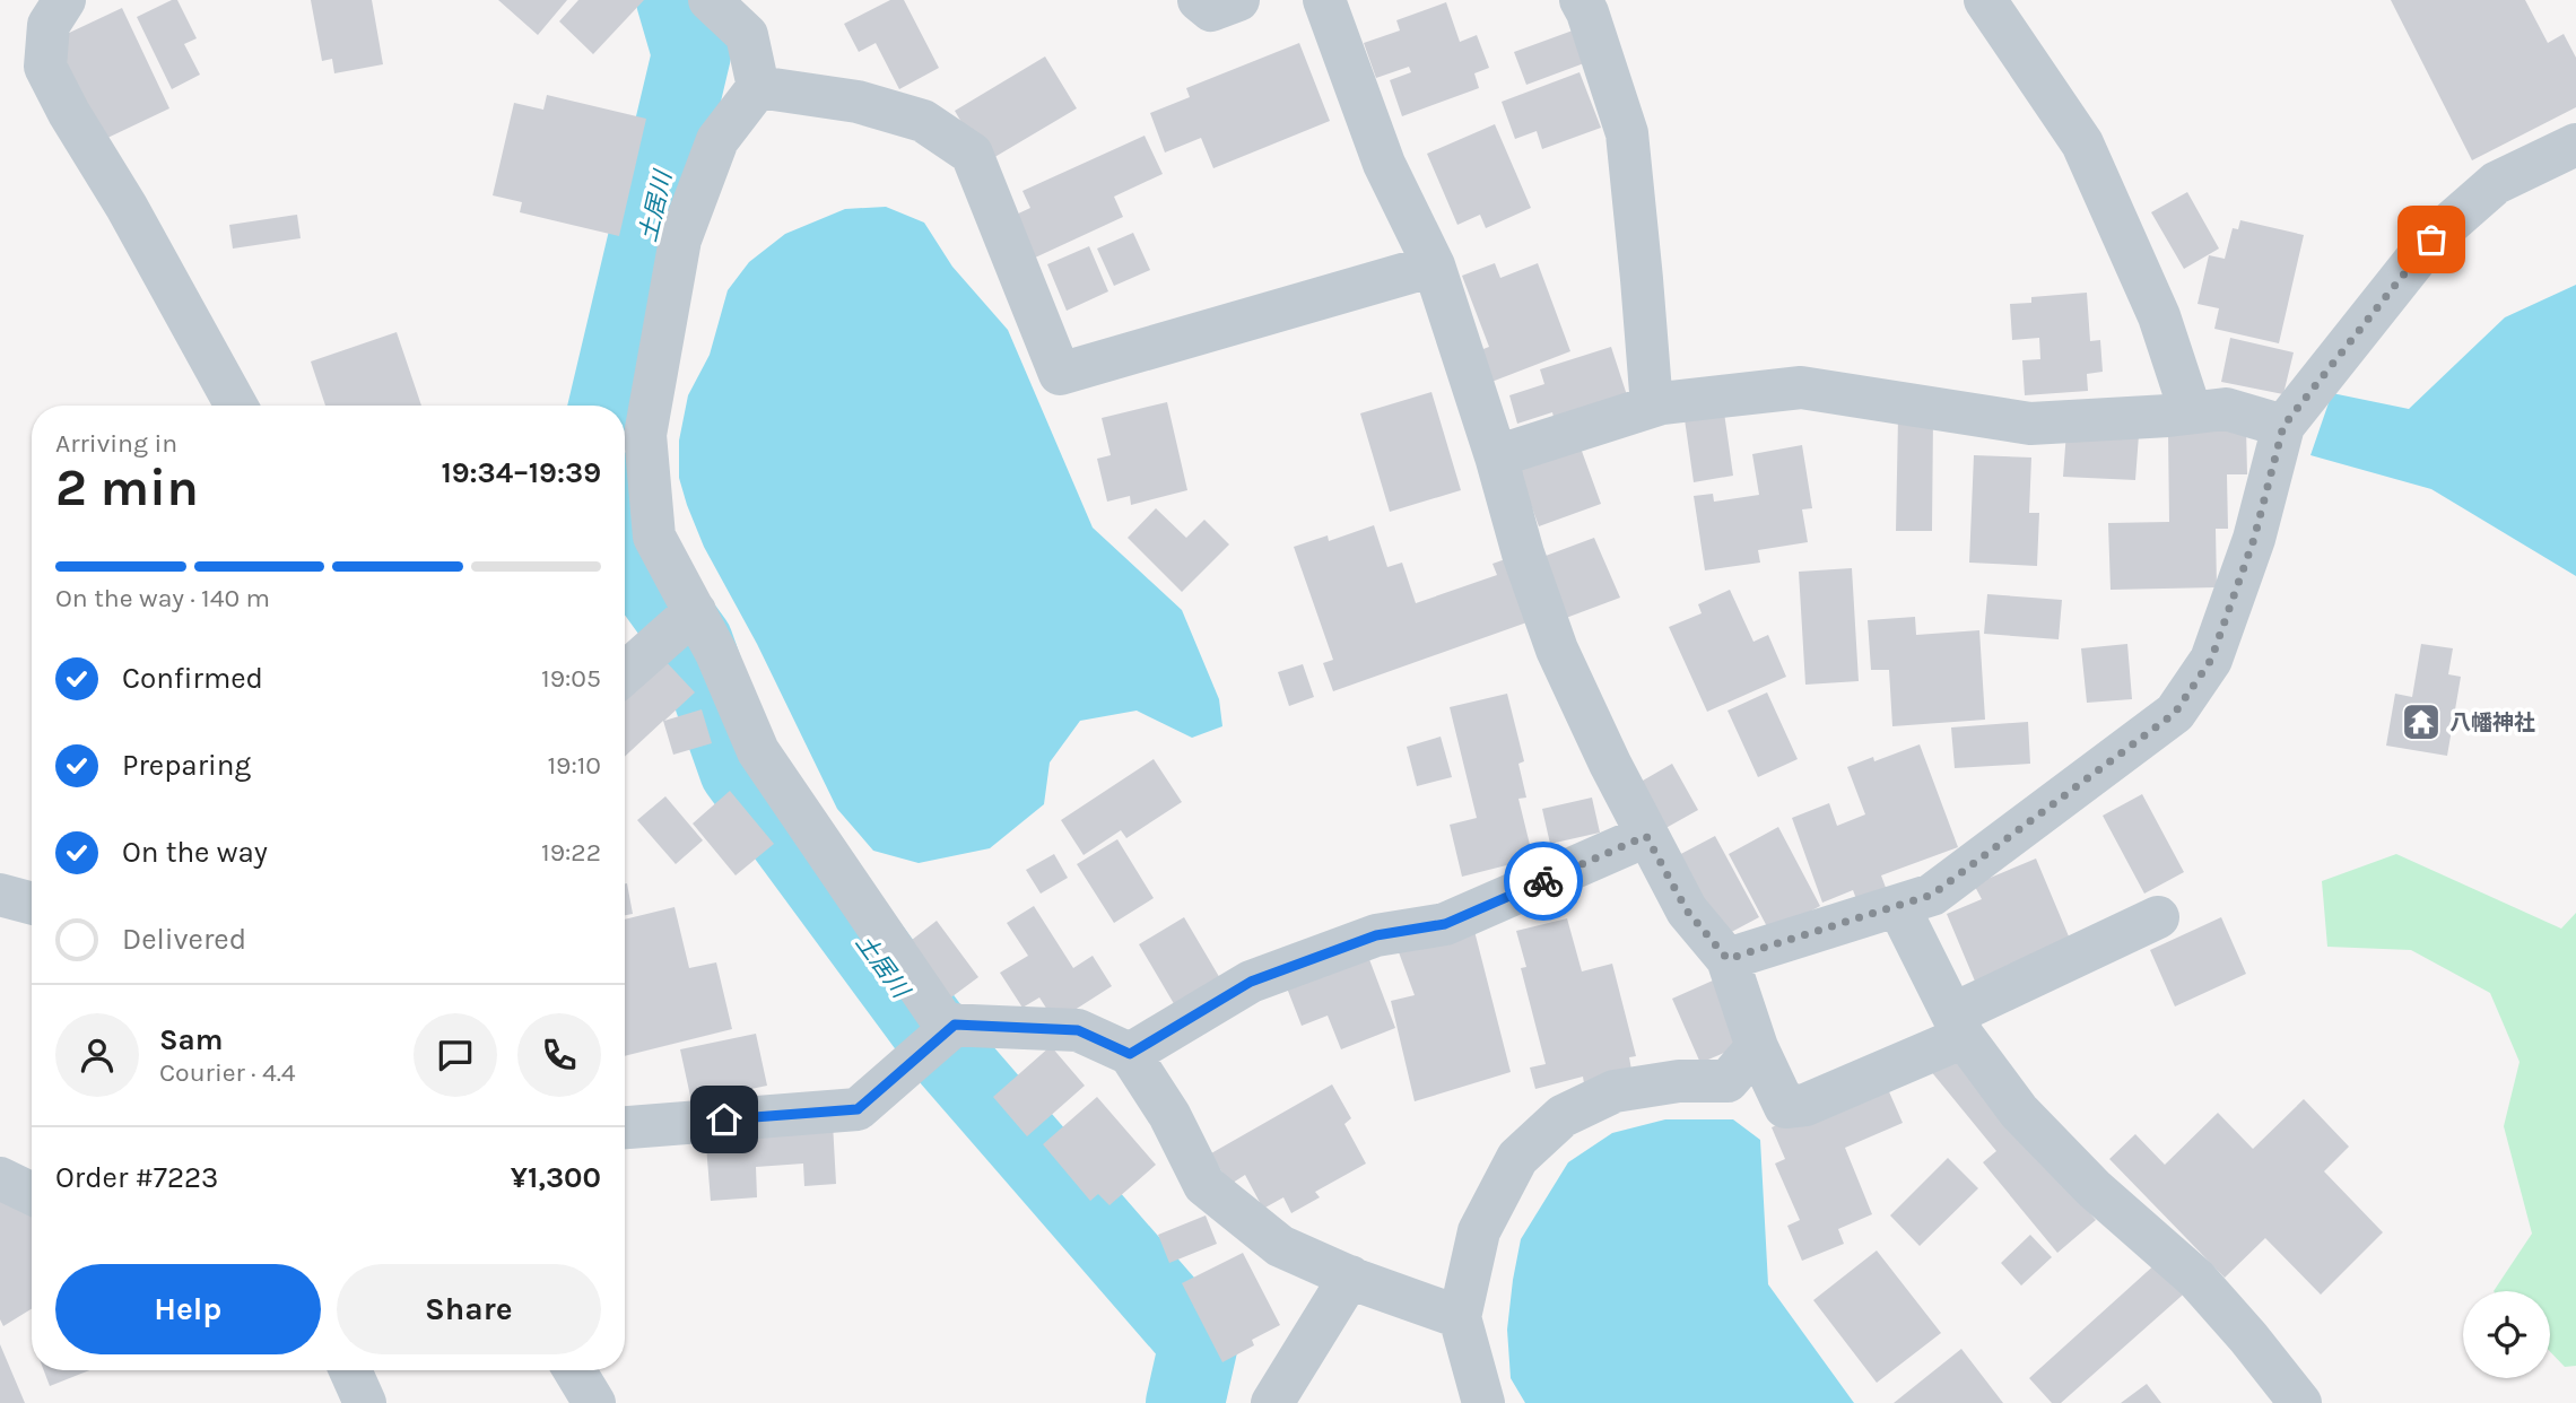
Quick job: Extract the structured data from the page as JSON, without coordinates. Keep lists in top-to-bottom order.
{
  "water": ["土居川"],
  "places": {
    "temple": ["八幡神社"]
  },
  "page": {
    "heading": ["2 min", "Arriving in", "19:34–19:39"],
    "panel": [
      "Sam",
      "Courier · 4.4",
      "Order #7223",
      "¥1,300"
    ],
    "bar": "On the way · 140 m",
    "list": [
      ["Confirmed", "19:05"],
      ["Preparing", "19:10"],
      ["On the way", "19:22"],
      "Delivered"
    ],
    "buttons": ["Help", "Share"]
  }
}
